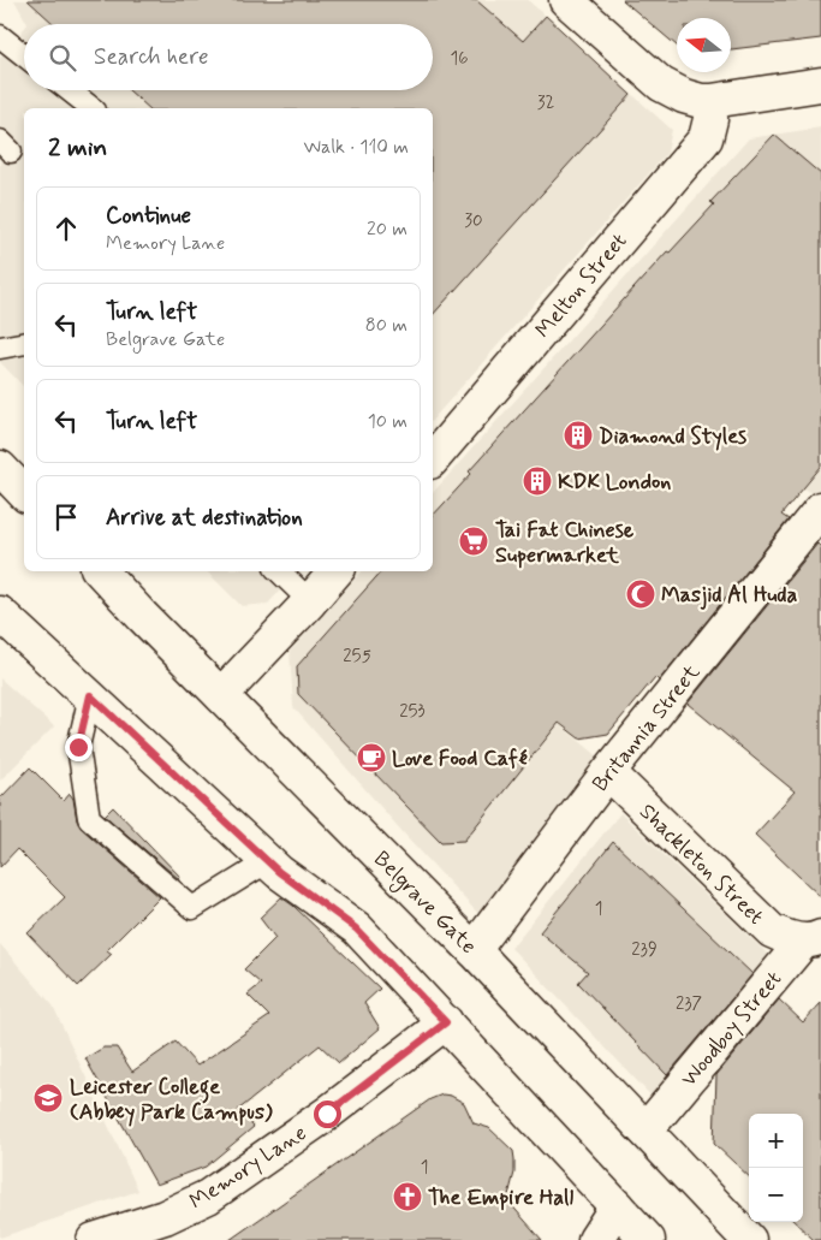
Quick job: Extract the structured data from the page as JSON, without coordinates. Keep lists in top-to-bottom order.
{
  "streets": {
    "street": [
      "Melton Street",
      "Britannia Street",
      "Shackleton Street",
      "Belgrave Gate",
      "Woodboy Street",
      "Memory Lane"
    ]
  },
  "crossings": [
    ["Britannia Street", "Shackleton Street"],
    ["Britannia Street", "Belgrave Gate"],
    ["Shackleton Street", "Woodboy Street"],
    ["Belgrave Gate", "Woodboy Street"]
  ],
  "places": {
    "building": ["Diamond Styles", "KDK London"],
    "supermarket": ["Tai Fat Chinese Supermarket"],
    "mosque": ["Masjid Al Huda"],
    "cafe": ["Love Food Café"],
    "school or university": ["Leicester College (Abbey Park Campus)"],
    "church": ["The Empire Hall"]
  },
  "house_numbers": [
    "16",
    "32",
    "30",
    "255",
    "253",
    "1",
    "239",
    "237",
    "1"
  ],
  "north": "left",
  "page": {
    "search": "Search here",
    "heading": ["2 min", "Walk · 110 m"],
    "list": [
      ["Continue", "Memory Lane", "20 m"],
      ["Turn left", "Belgrave Gate", "80 m"],
      ["Turn left", "10 m"],
      "Arrive at destination"
    ],
    "map_buttons": ["+", "−"]
  }
}
